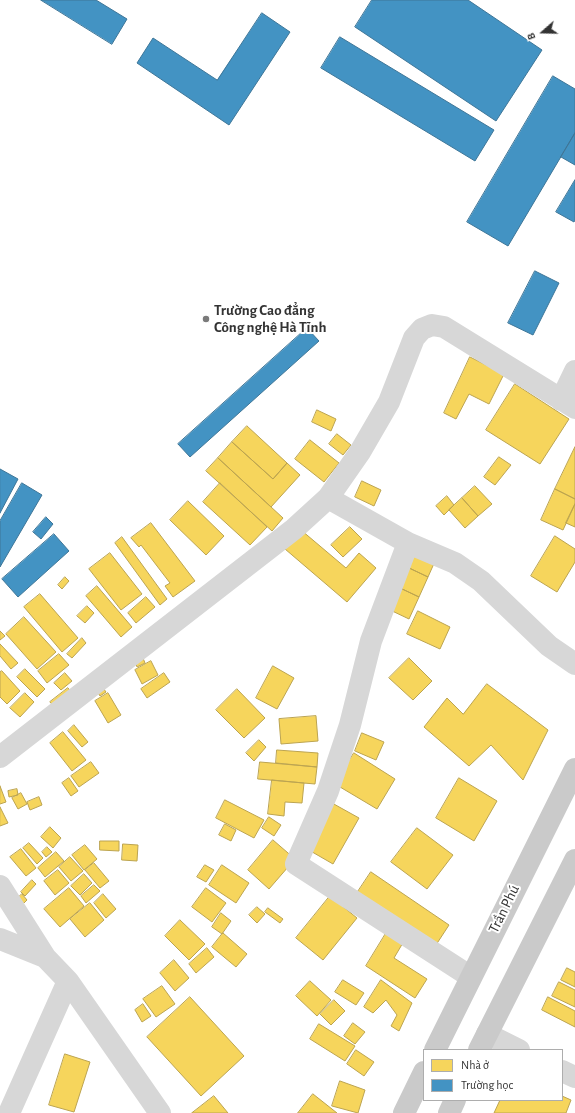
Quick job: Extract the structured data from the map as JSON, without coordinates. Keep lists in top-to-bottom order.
{
  "streets": {
    "main road": ["Trần Phú"]
  },
  "places": ["Trường Cao đẳng Công nghệ Hà Tĩnh"],
  "legend": ["Nhà ở", "Trường học"],
  "north": "left"
}
